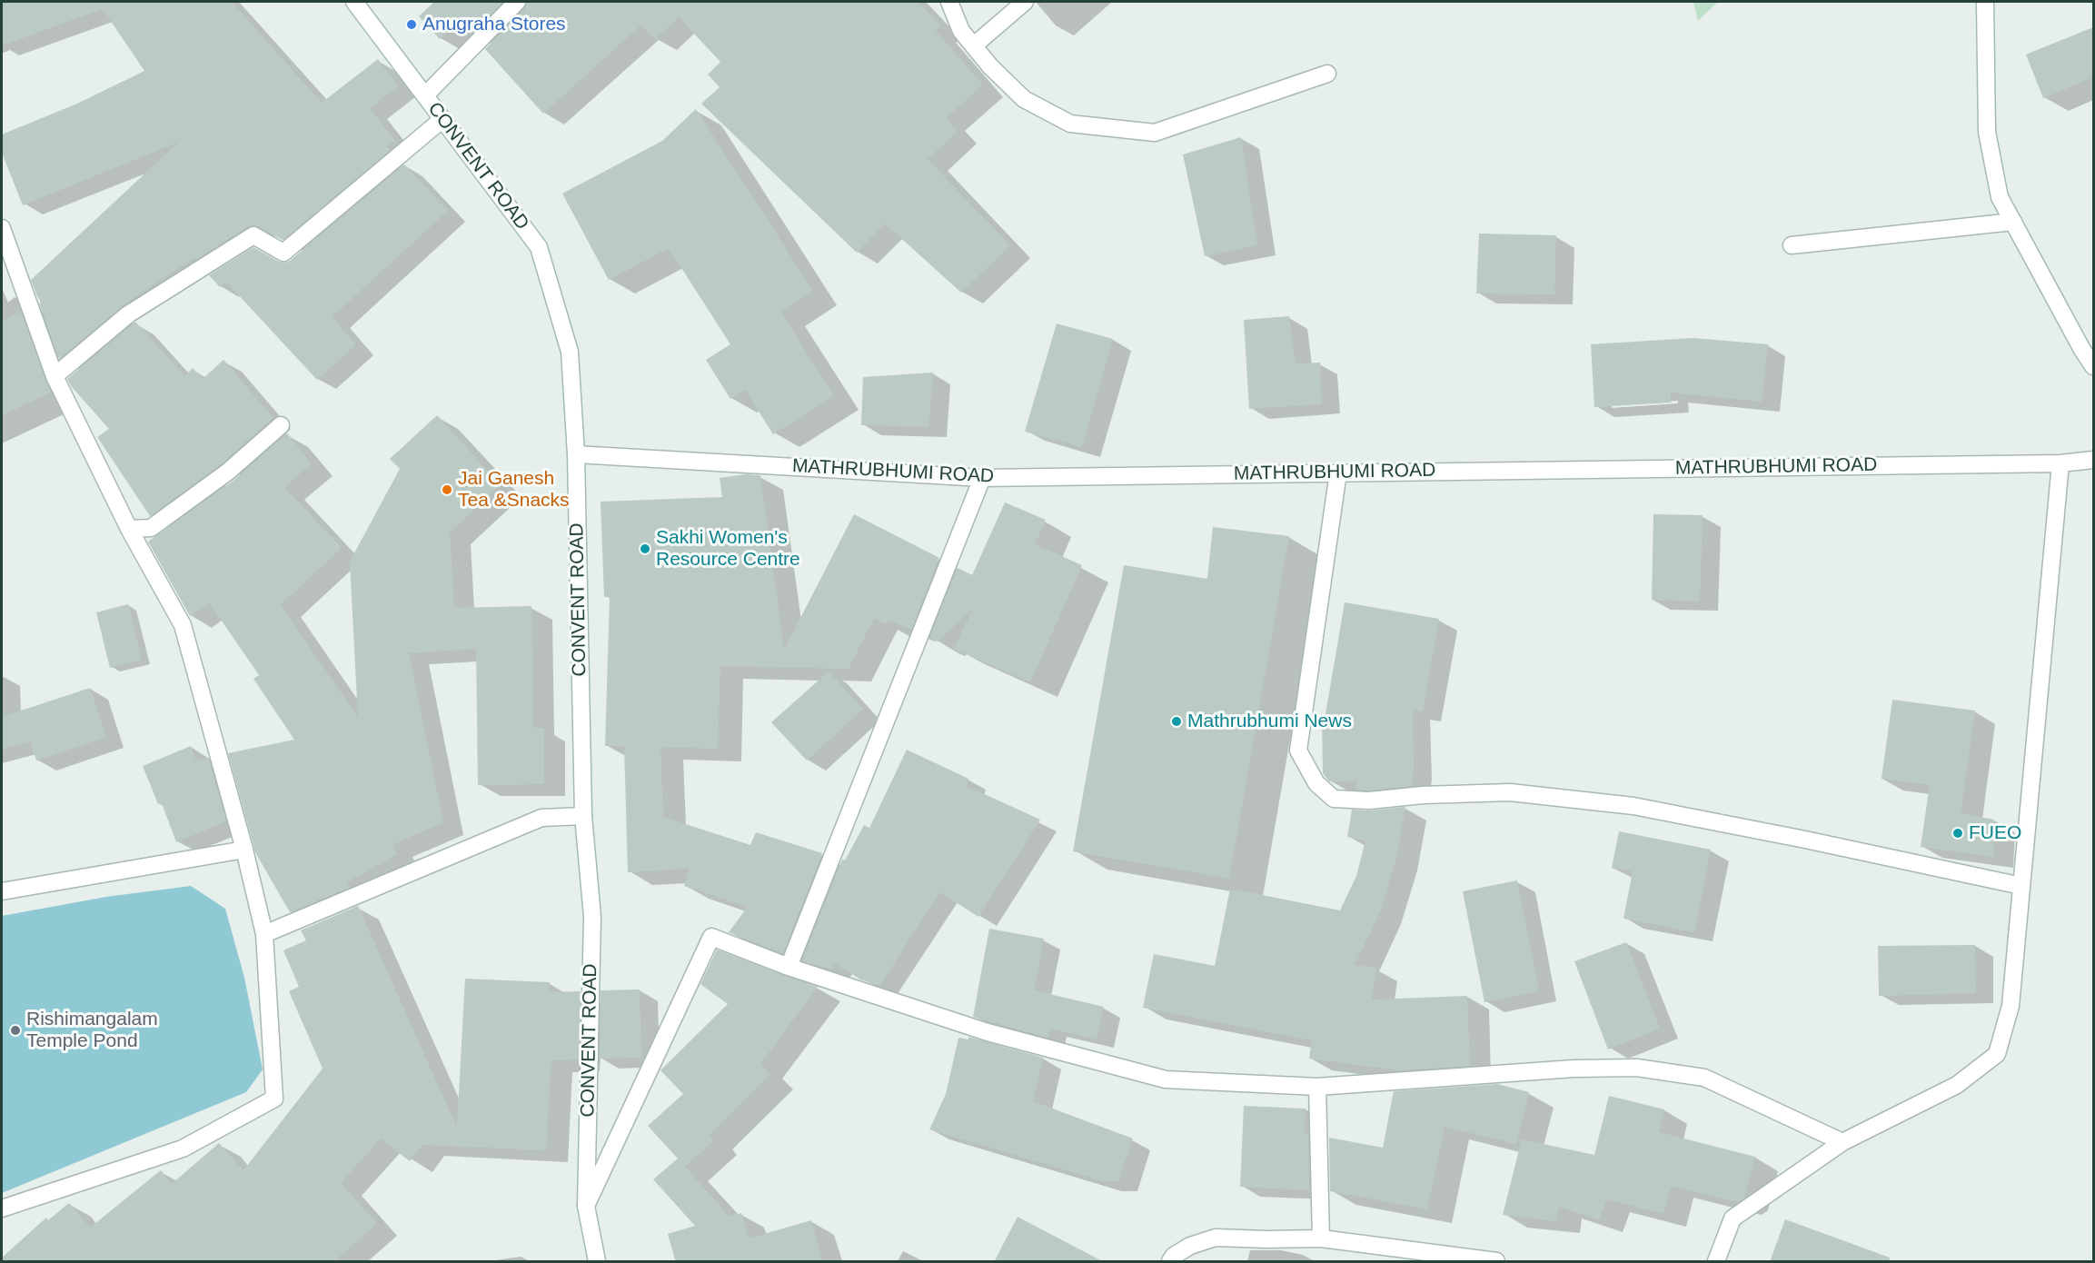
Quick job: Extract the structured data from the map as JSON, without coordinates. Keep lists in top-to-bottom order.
{
  "streets": {
    "street": ["CONVENT ROAD", "MATHRUBHUMI ROAD"]
  },
  "crossings": [
    ["CONVENT ROAD", "MATHRUBHUMI ROAD"]
  ],
  "places": [
    "Anugraha Stores",
    "Jai Ganesh Tea &Snacks",
    "Sakhi Women's Resource Centre",
    "Mathrubhumi News",
    "FUEO",
    "Rishimangalam Temple Pond"
  ]
}
